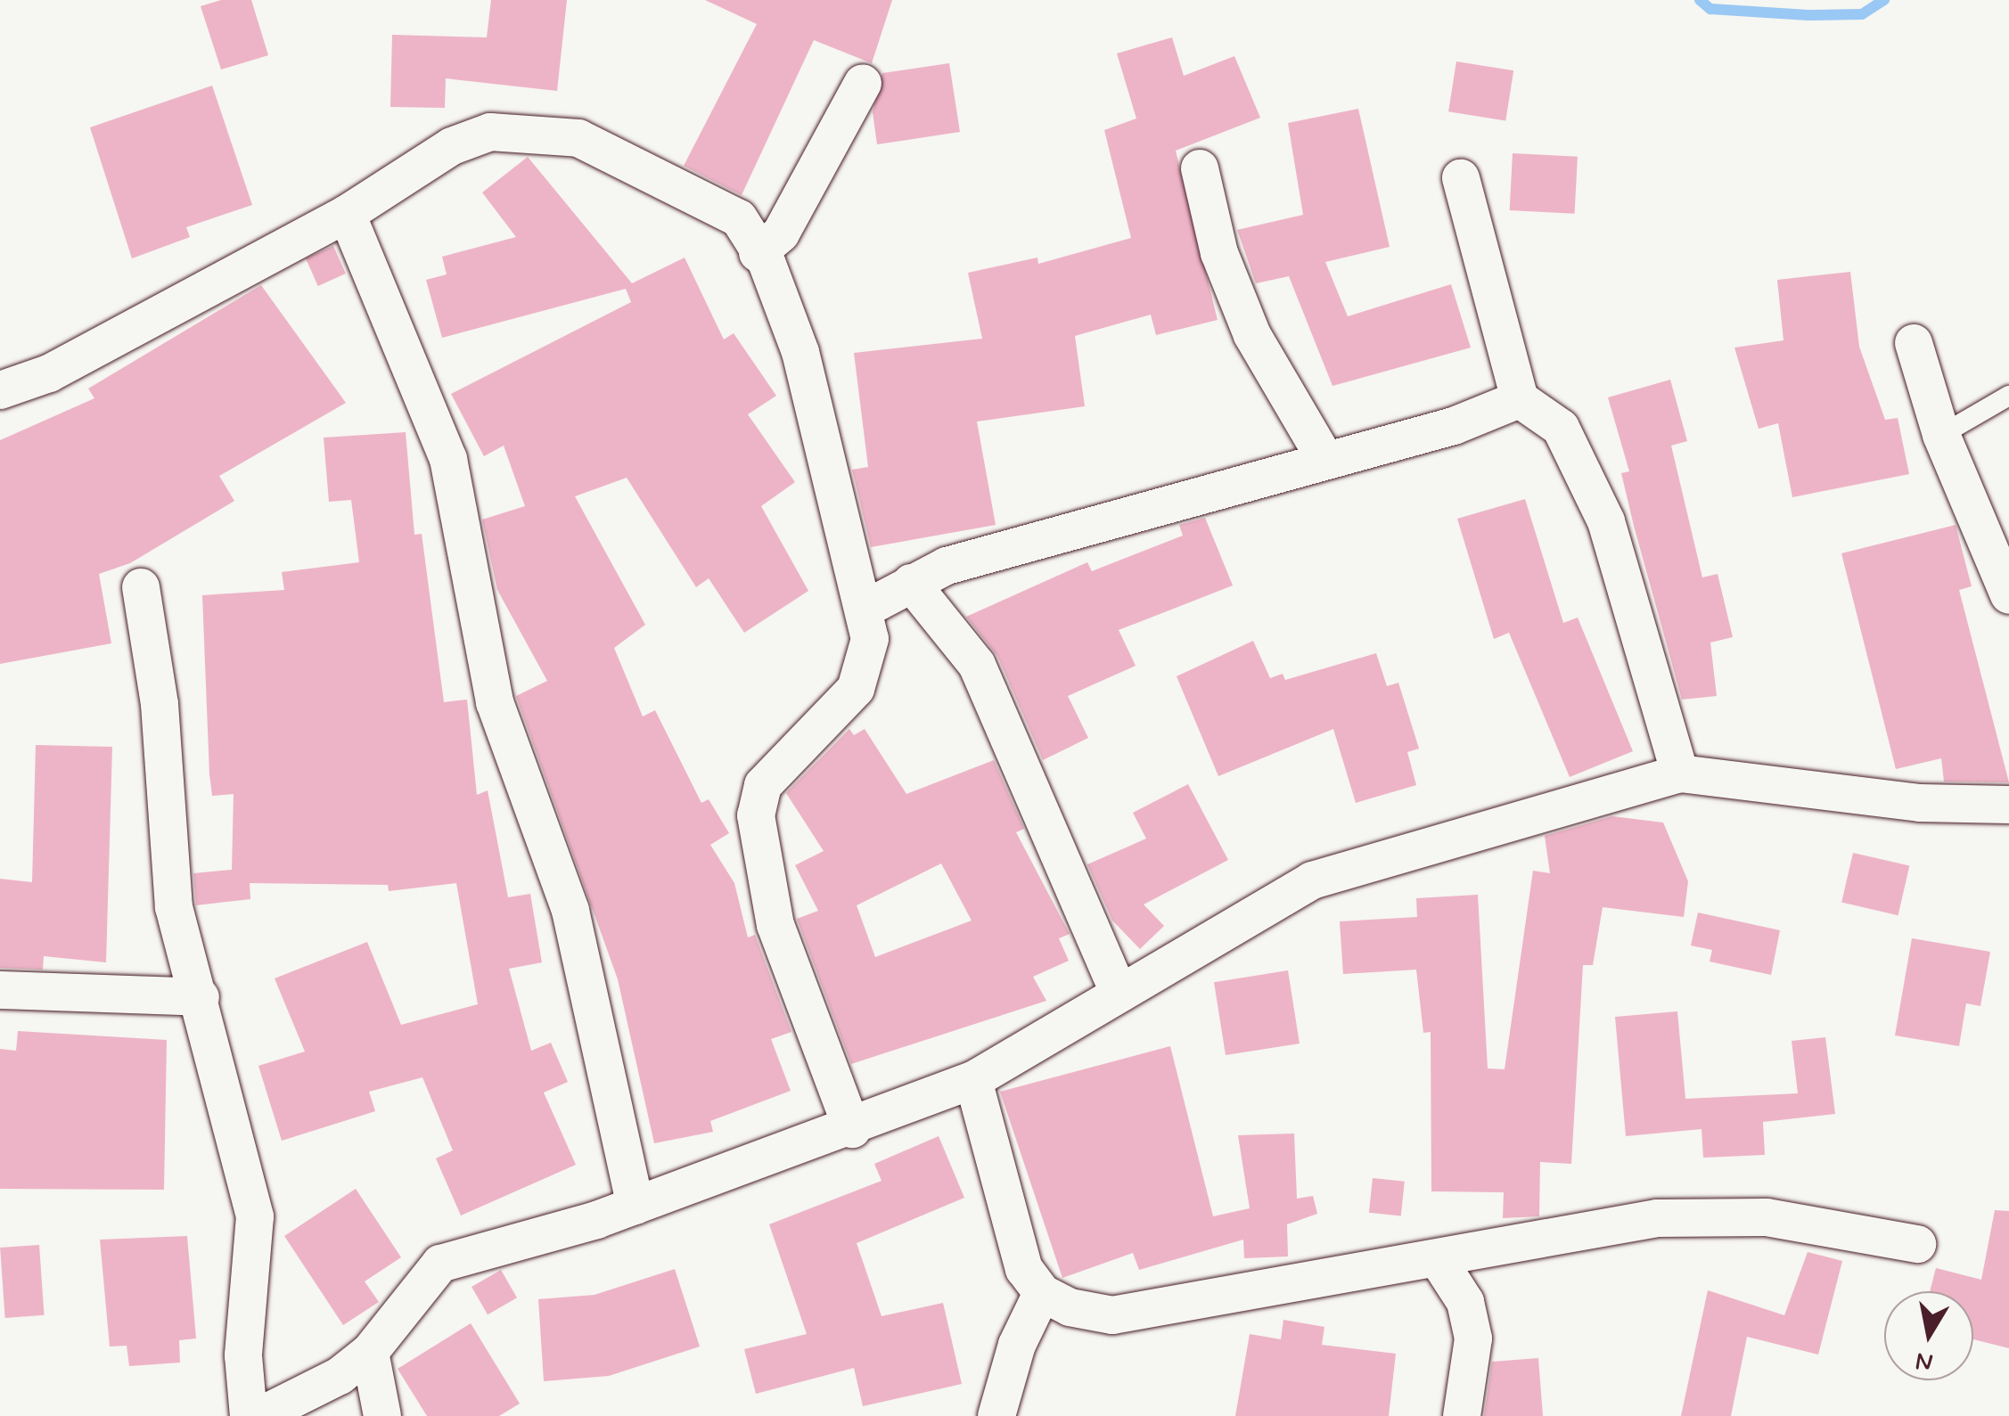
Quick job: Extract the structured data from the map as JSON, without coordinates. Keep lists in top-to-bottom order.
{
  "north": "bottom"
}
